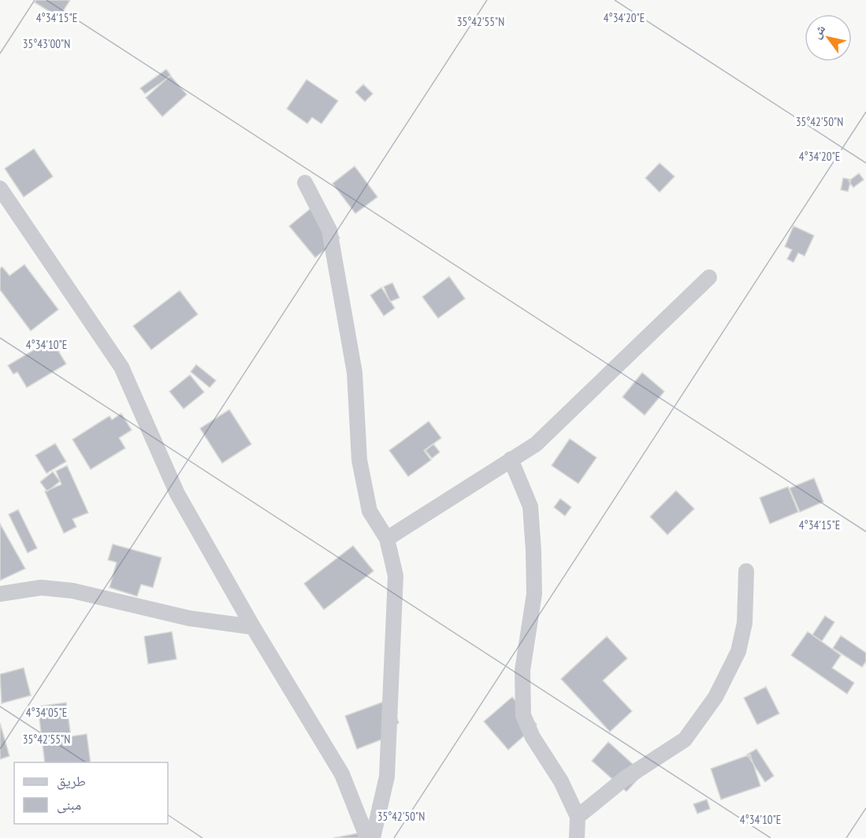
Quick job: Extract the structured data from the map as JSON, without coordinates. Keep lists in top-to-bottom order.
{
  "legend": ["طريق", "مبنى"],
  "north": "top left",
  "coordinates": [
    "4°34'15\"E",
    "4°34'20\"E",
    "35°42'55\"N",
    "35°43'00\"N",
    "35°42'50\"N",
    "4°34'10\"E",
    "4°34'05\"E"
  ]
}
